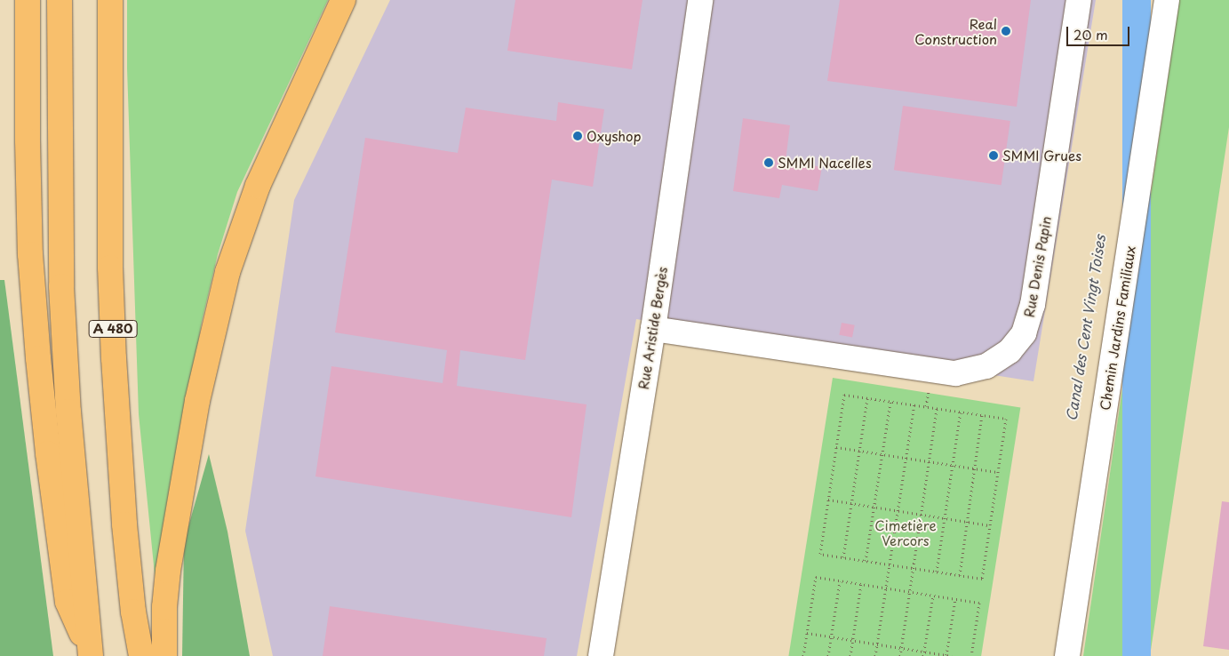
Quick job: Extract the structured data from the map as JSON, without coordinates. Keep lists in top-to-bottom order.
{
  "streets": {
    "highway": ["A 480"],
    "street": ["Rue Denis Papin", "Rue Aristide Bergès", "Chemin Jardins Familiaux"]
  },
  "crossings": [
    ["Rue Denis Papin", "Rue Aristide Bergès"]
  ],
  "water": ["Canal des Cent Vingt Toises"],
  "parks": ["Cimetière Vercors"],
  "places": [
    "Real Construction",
    "Oxyshop",
    "SMMI Grues",
    "SMMI Nacelles"
  ],
  "scale_bar": "20 m"
}
